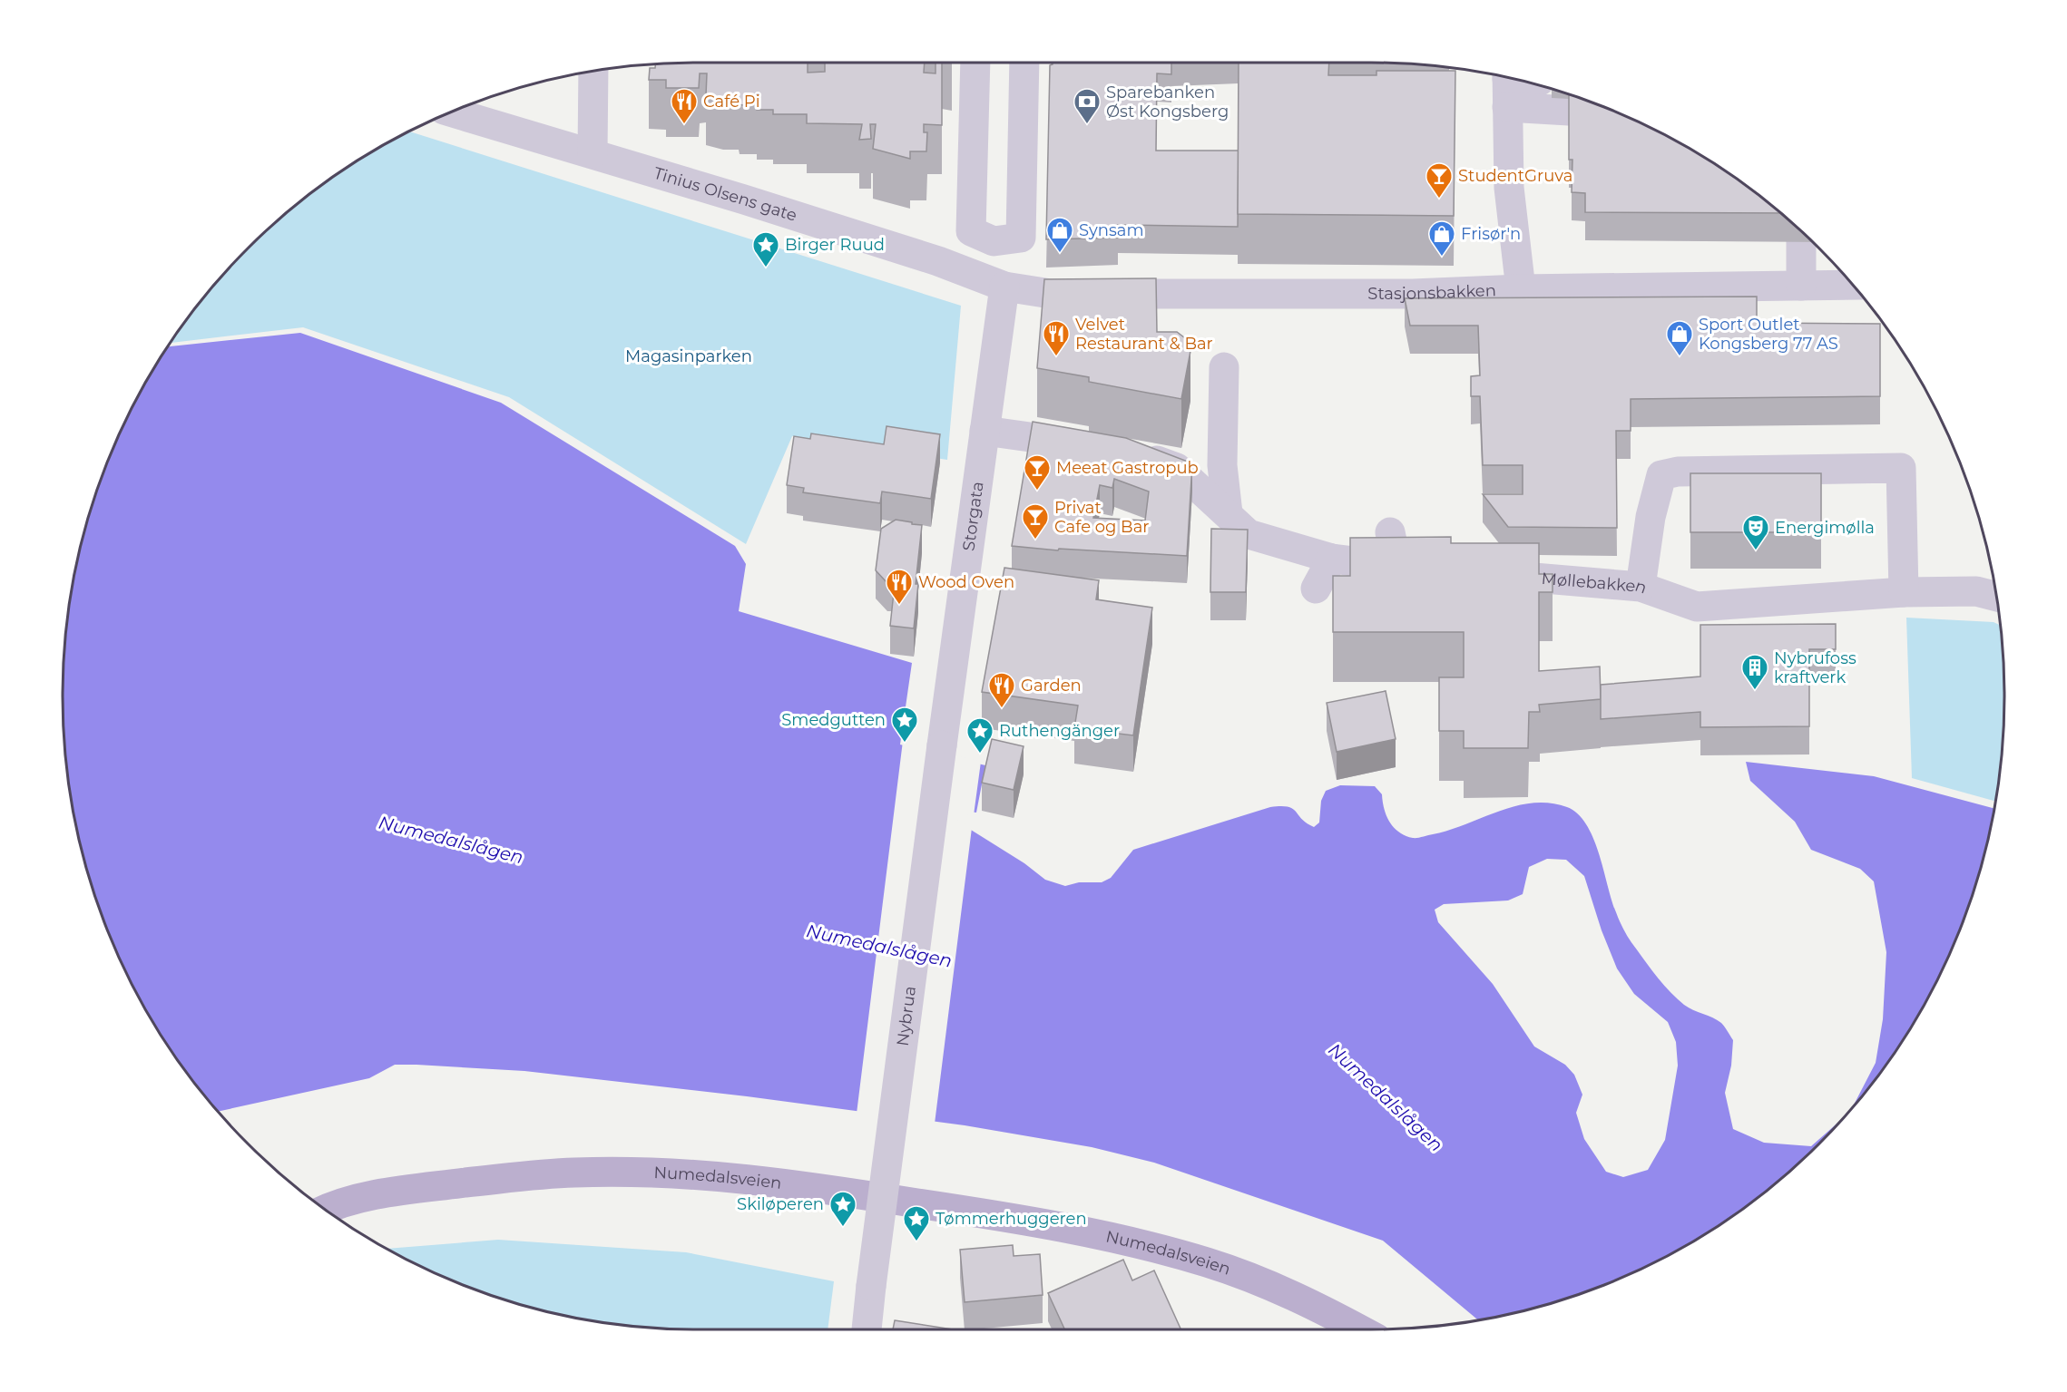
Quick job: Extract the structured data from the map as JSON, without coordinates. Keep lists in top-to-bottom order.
{
  "streets": {
    "main road": ["Numedalsveien"],
    "street": [
      "Tinius Olsens gate",
      "Stasjonsbakken",
      "Storgata",
      "Møllebakken",
      "Nybrua"
    ]
  },
  "crossings": [
    ["Tinius Olsens gate", "Stasjonsbakken"],
    ["Tinius Olsens gate", "Storgata"],
    ["Stasjonsbakken", "Storgata"],
    ["Storgata", "Nybrua"]
  ],
  "water": ["Numedalslågen"],
  "parks": ["Magasinparken"],
  "places": {
    "restaurant": [
      "Café Pi",
      "Velvet Restaurant & Bar",
      "Wood Oven",
      "Garden"
    ],
    "bank": ["Sparebanken Øst Kongsberg"],
    "bar": ["StudentGruva", "Meeat Gastropub", "Privat Cafe og Bar"],
    "shop": ["Synsam", "Frisør'n", "Sport Outlet Kongsberg 77 AS"],
    "place": [
      "Birger Ruud",
      "Smedgutten",
      "Ruthengänger",
      "Skiløperen",
      "Tømmerhuggeren"
    ],
    "theatre": ["Energimølla"],
    "building": ["Nybrufoss kraftverk"]
  }
}
